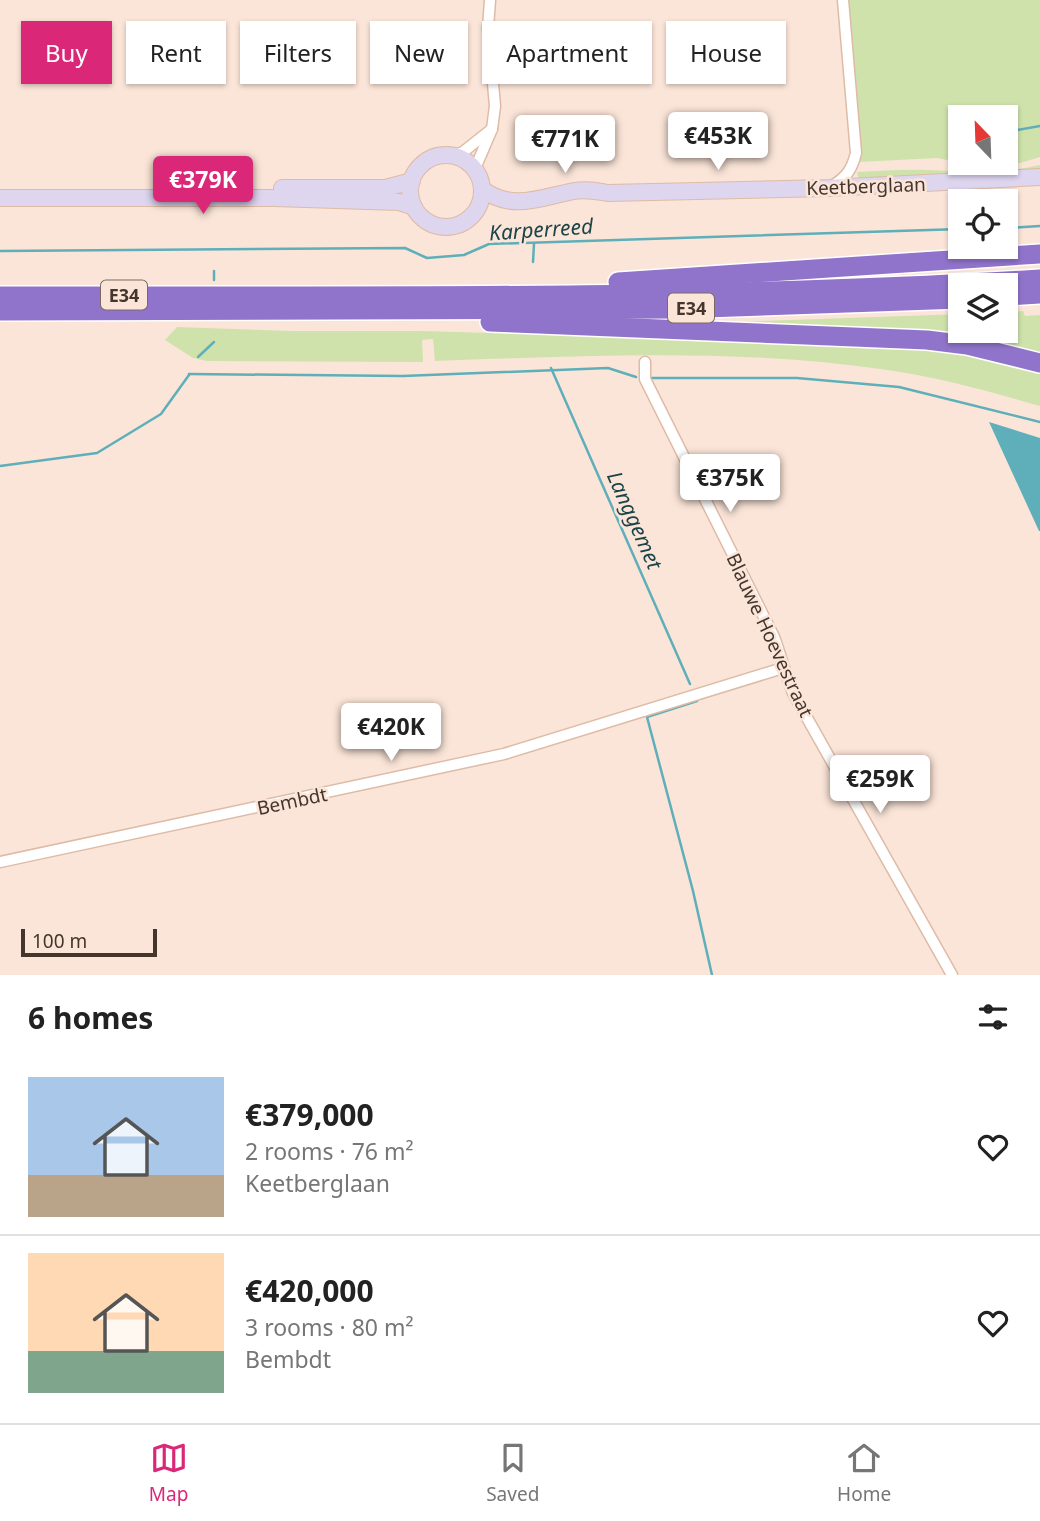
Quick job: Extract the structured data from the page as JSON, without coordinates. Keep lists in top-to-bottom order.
{
  "streets": {
    "highway": ["E34"],
    "main road": ["Keetberglaan"],
    "street": ["Blauwe Hoevestraat", "Bembdt"]
  },
  "crossings": [
    ["Blauwe Hoevestraat", "Bembdt"]
  ],
  "water": ["Karperreed", "Langgemet"],
  "scale_bar": "100 m",
  "north": "top left",
  "page": {
    "chip": [
      "Buy",
      "Rent",
      "Filters",
      "New",
      "Apartment",
      "House"
    ],
    "price": [
      "€453K",
      "€771K",
      "€379K",
      "€375K",
      "€420K",
      "€259K"
    ],
    "scale": "100 m",
    "heading": "6 homes",
    "list": [
      {
        "name": "€379,000",
        "note": "2 rooms · 76 m² · Keetberglaan"
      },
      {
        "name": "€420,000",
        "note": "3 rooms · 80 m² · Bembdt"
      }
    ],
    "tabs": ["Map", "Saved", "Home"]
  }
}
